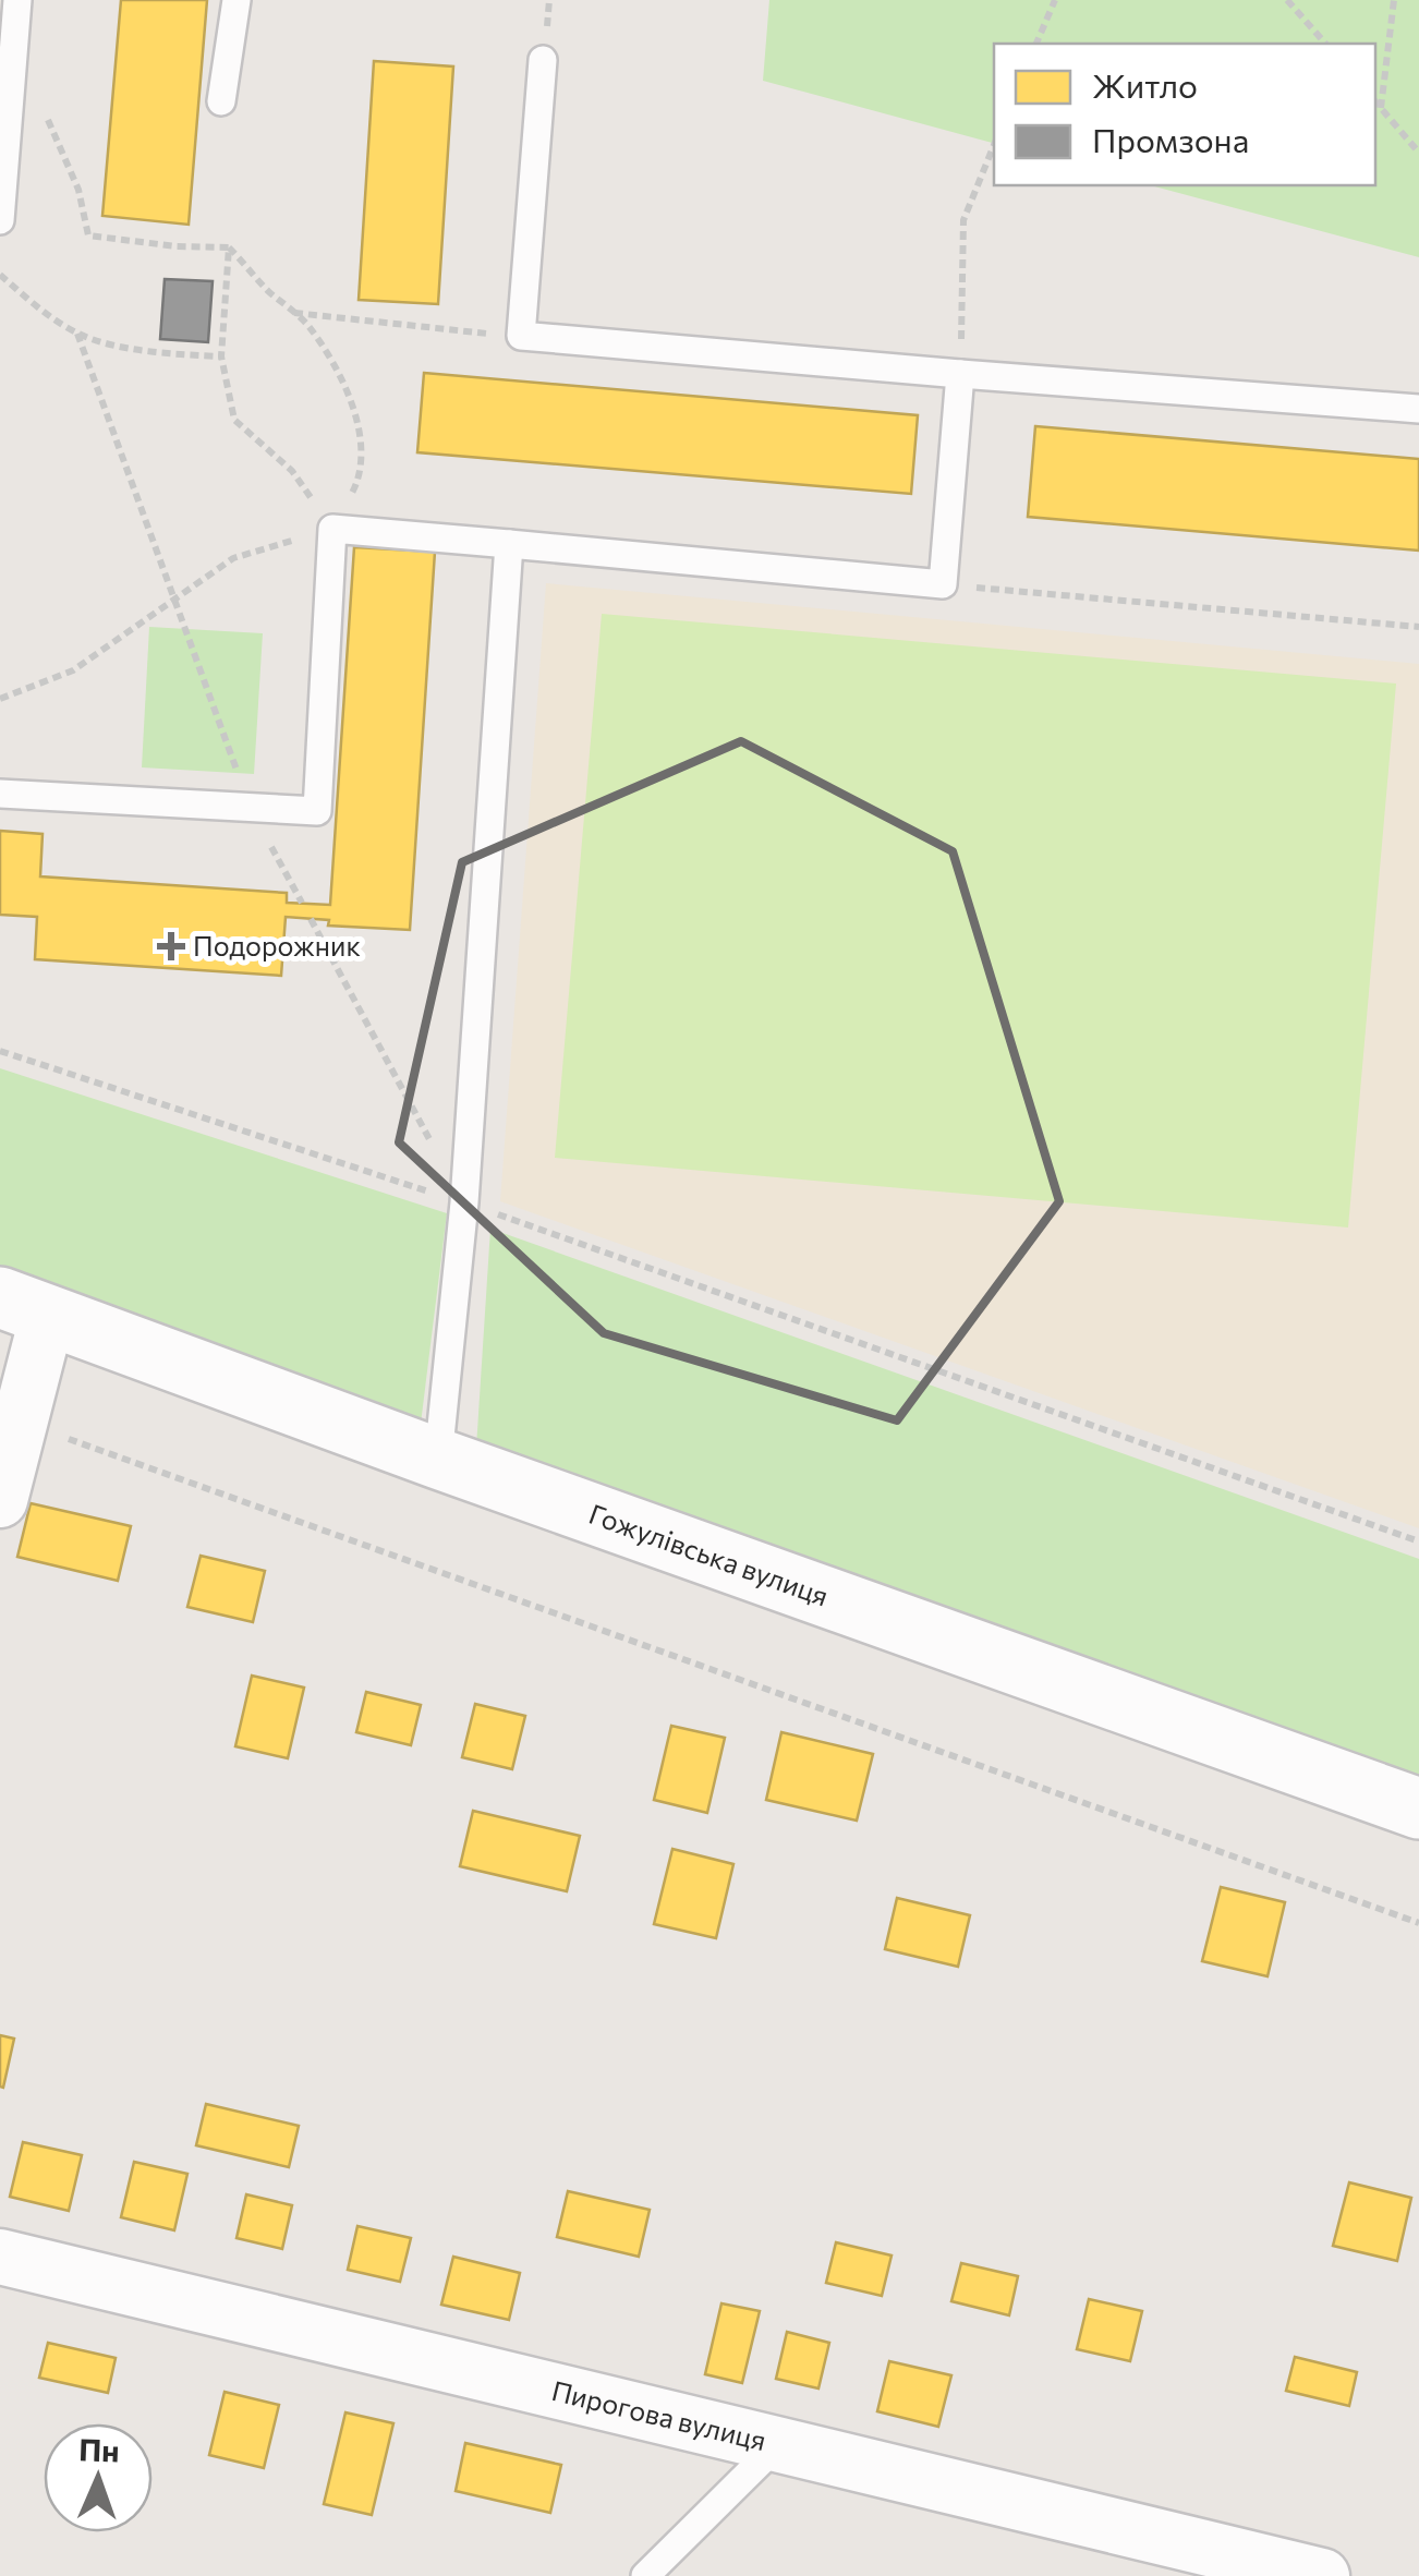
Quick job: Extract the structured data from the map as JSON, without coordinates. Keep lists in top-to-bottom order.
{
  "streets": {
    "street": ["Гожулівська вулиця", "Пирогова вулиця"]
  },
  "places": {
    "health": ["Подорожник"]
  },
  "legend": ["Житло", "Промзона"],
  "north": "top"
}
